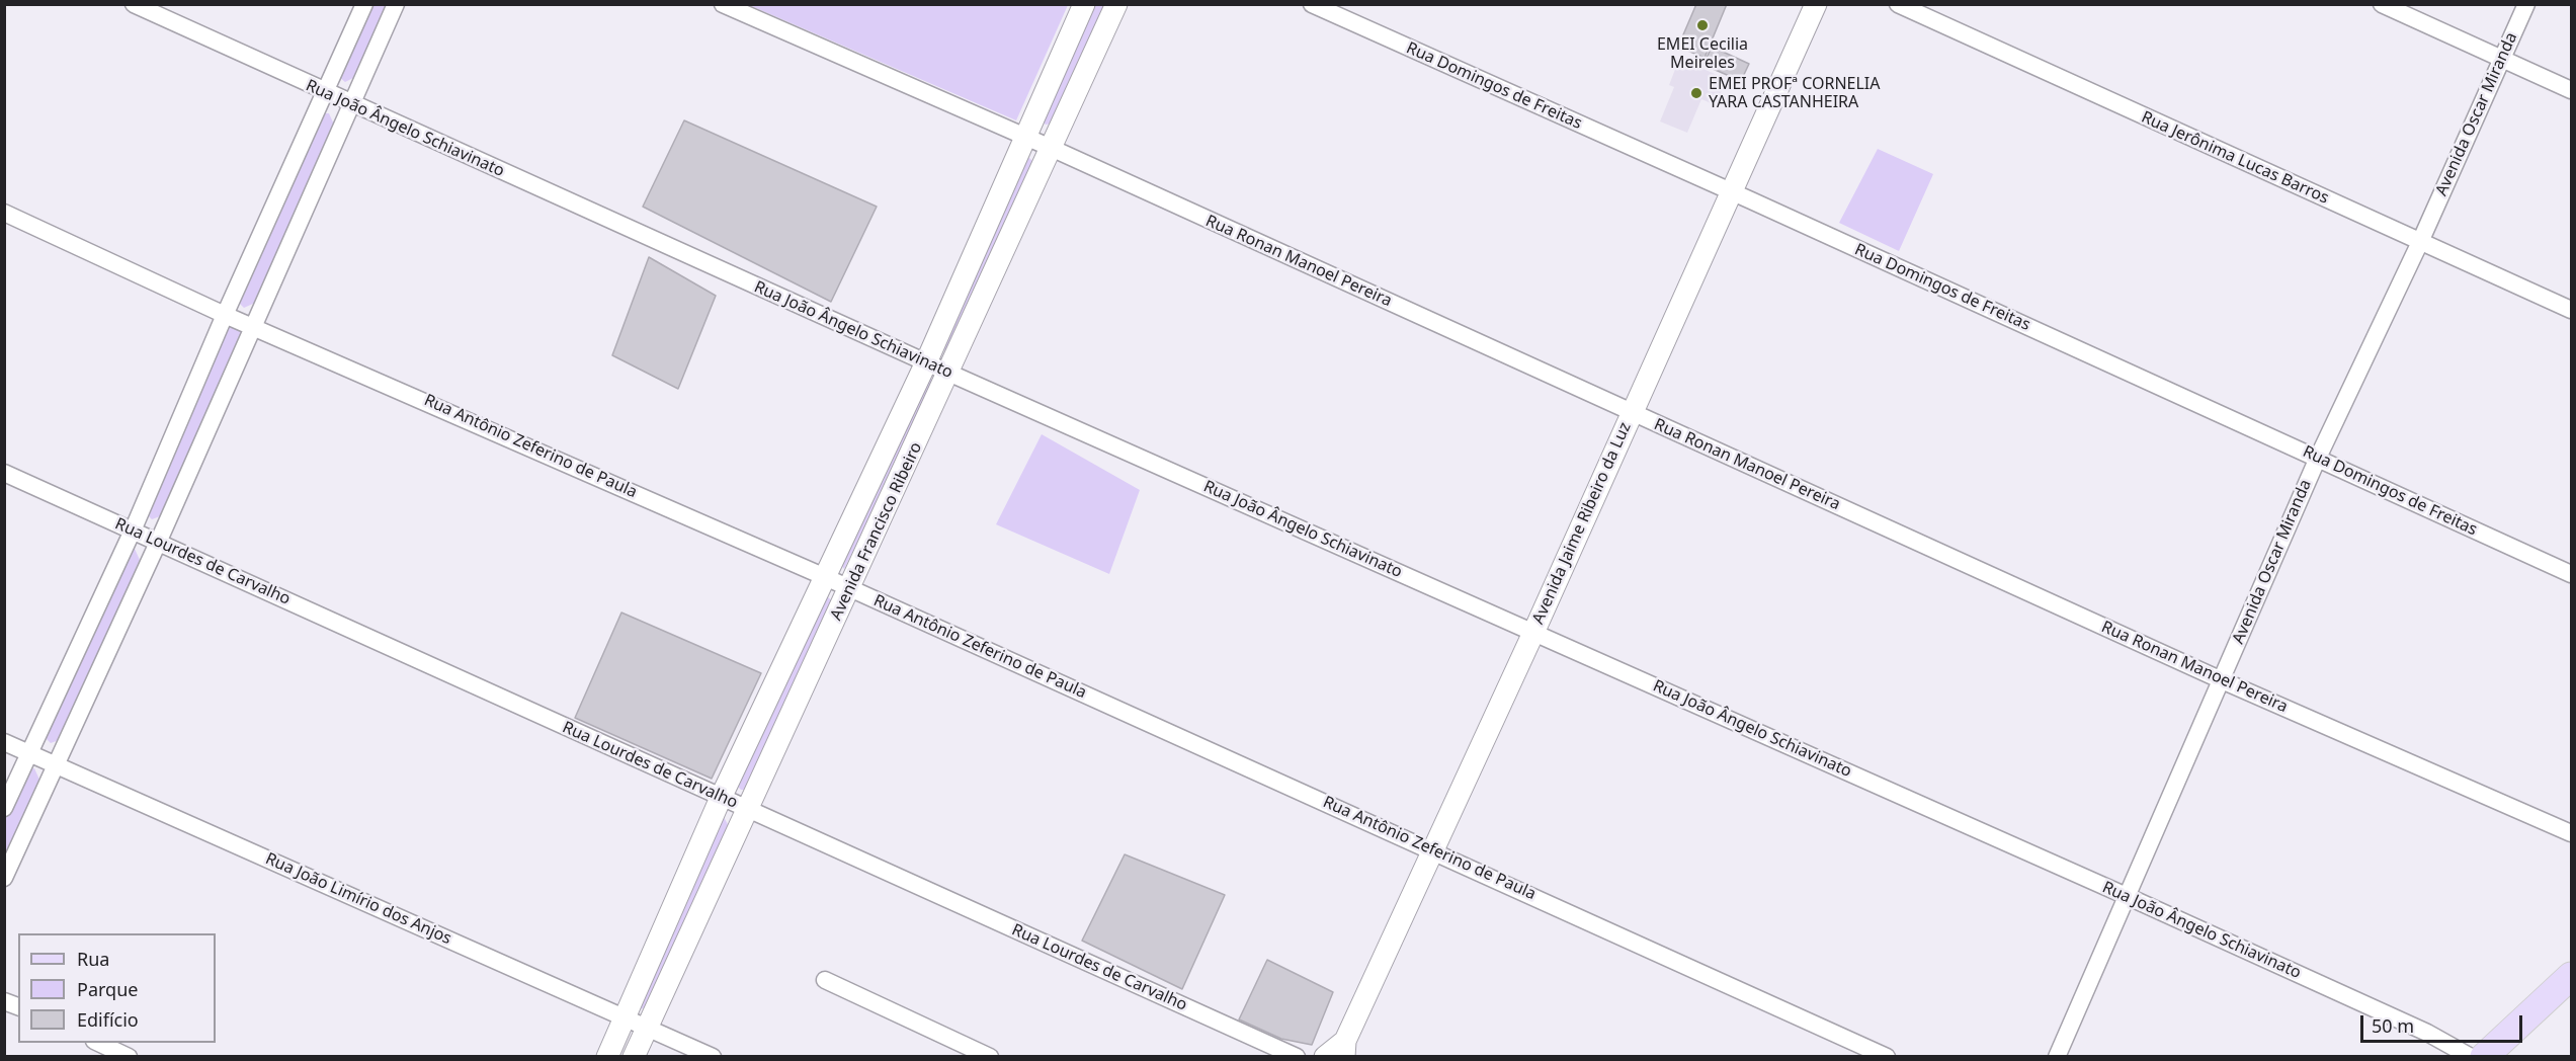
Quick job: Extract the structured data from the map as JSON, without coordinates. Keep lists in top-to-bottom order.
{
  "streets": {
    "street": [
      "Rua Domingos de Freitas",
      "Avenida Oscar Miranda",
      "Rua João Ângelo Schiavinato",
      "Rua Jerônima Lucas Barros",
      "Rua Ronan Manoel Pereira",
      "Rua Antônio Zeferino de Paula",
      "Avenida Jaime Ribeiro da Luz",
      "Avenida Francisco Ribeiro",
      "Rua Lourdes de Carvalho",
      "Rua João Limírio dos Anjos"
    ]
  },
  "crossings": [
    ["Rua Domingos de Freitas", "Avenida Oscar Miranda"],
    ["Rua Domingos de Freitas", "Avenida Jaime Ribeiro da Luz"],
    ["Avenida Oscar Miranda", "Rua João Ângelo Schiavinato"],
    ["Avenida Oscar Miranda", "Rua Jerônima Lucas Barros"],
    ["Avenida Oscar Miranda", "Rua Ronan Manoel Pereira"],
    ["Rua João Ângelo Schiavinato", "Avenida Jaime Ribeiro da Luz"],
    ["Rua João Ângelo Schiavinato", "Avenida Francisco Ribeiro"],
    ["Rua Ronan Manoel Pereira", "Avenida Jaime Ribeiro da Luz"],
    ["Rua Ronan Manoel Pereira", "Avenida Francisco Ribeiro"],
    ["Rua Antônio Zeferino de Paula", "Avenida Jaime Ribeiro da Luz"],
    ["Rua Antônio Zeferino de Paula", "Avenida Francisco Ribeiro"],
    ["Avenida Francisco Ribeiro", "Rua Lourdes de Carvalho"],
    ["Avenida Francisco Ribeiro", "Rua João Limírio dos Anjos"]
  ],
  "places": ["EMEI Cecilia Meireles", "EMEI PROFª CORNELIA YARA CASTANHEIRA"],
  "legend": ["Rua", "Parque", "Edifício"],
  "scale_bar": "50 m"
}
